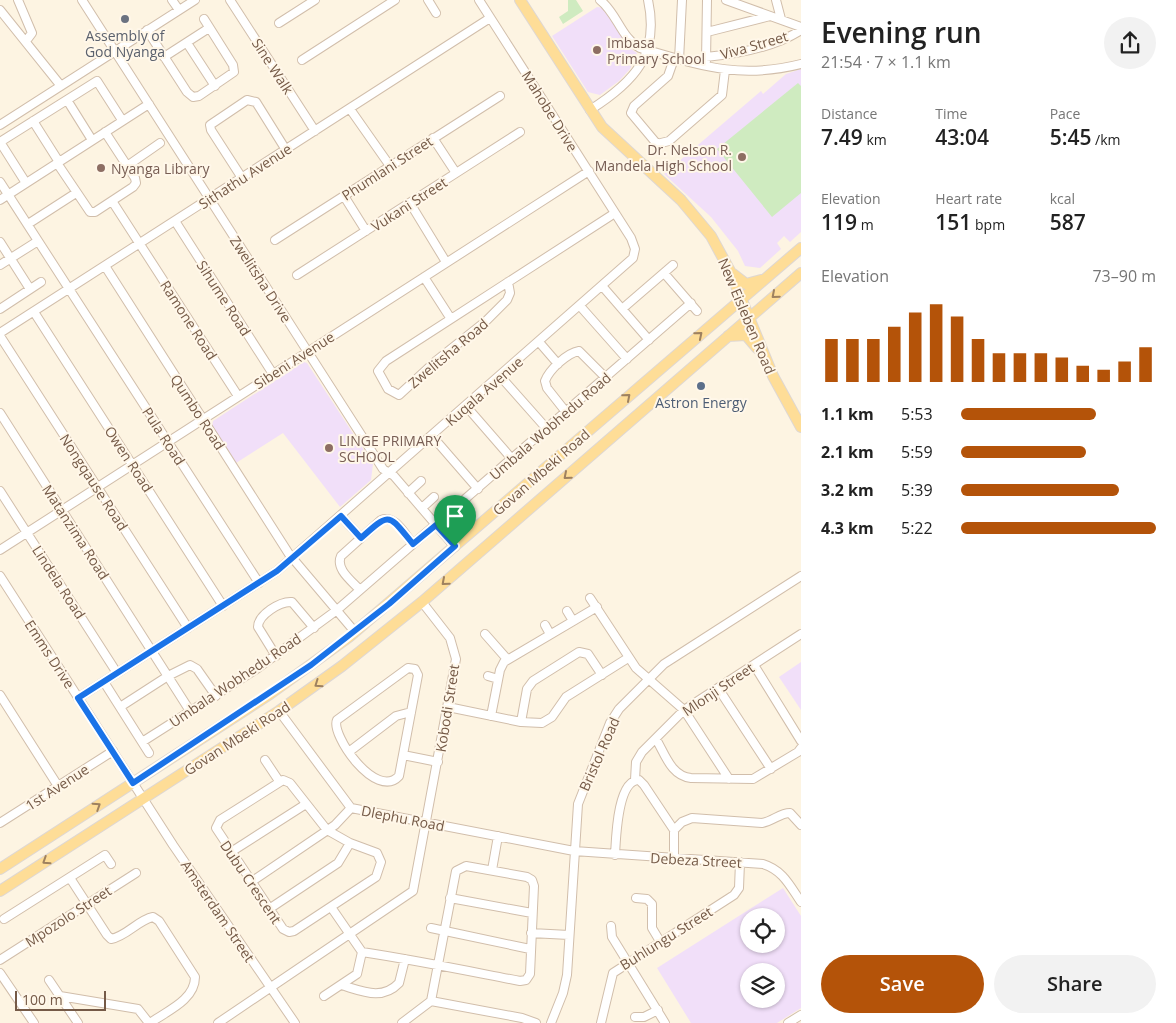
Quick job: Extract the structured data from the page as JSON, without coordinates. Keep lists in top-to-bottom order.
{
  "streets": {
    "main road": ["New Eisleben Road", "Govan Mbeki Road"],
    "street": [
      "Viva Street",
      "Sine Walk",
      "Mahobe Drive",
      "Phumlani Street",
      "Sithathu Avenue",
      "Vukani Street",
      "Zwelitsha Drive",
      "Sihume Road",
      "Ramone Road",
      "Zwelitsha Road",
      "Sibeni Avenue",
      "Kuqala Avenue",
      "Qumbo Road",
      "Umbala Wobhedu Road",
      "Pula Road",
      "Owen Road",
      "Nongqause Road",
      "Matanzima Road",
      "Lindela Road",
      "Emms Drive",
      "Mlonji Street",
      "Kobodi Street",
      "Bristol Road",
      "1st Avenue",
      "Dlephu Road",
      "Debeza Street",
      "Dubu Crescent",
      "Amsterdam Street",
      "Mpozolo Street",
      "Buhlungu Street"
    ]
  },
  "crossings": [
    ["Sine Walk", "Sithathu Avenue"],
    ["Mahobe Drive", "Sithathu Avenue"],
    ["Mahobe Drive", "Zwelitsha Road"],
    ["Mahobe Drive", "Sibeni Avenue"],
    ["Mahobe Drive", "Kuqala Avenue"],
    ["Sithathu Avenue", "Zwelitsha Drive"],
    ["Sithathu Avenue", "Sihume Road"],
    ["Sithathu Avenue", "Ramone Road"],
    ["Sithathu Avenue", "Qumbo Road"],
    ["Sithathu Avenue", "Pula Road"],
    ["Sithathu Avenue", "Owen Road"],
    ["Sithathu Avenue", "Nongqause Road"],
    ["Zwelitsha Drive", "Sibeni Avenue"],
    ["Zwelitsha Drive", "Kuqala Avenue"],
    ["Zwelitsha Drive", "Umbala Wobhedu Road"],
    ["Zwelitsha Drive", "Govan Mbeki Road"],
    ["Sihume Road", "Sibeni Avenue"],
    ["New Eisleben Road", "Govan Mbeki Road"],
    ["Ramone Road", "Sibeni Avenue"],
    ["Zwelitsha Road", "Sibeni Avenue"],
    ["Sibeni Avenue", "Qumbo Road"],
    ["Sibeni Avenue", "Pula Road"],
    ["Sibeni Avenue", "Owen Road"],
    ["Sibeni Avenue", "Nongqause Road"],
    ["Sibeni Avenue", "Matanzima Road"],
    ["Sibeni Avenue", "Lindela Road"],
    ["Kuqala Avenue", "Qumbo Road"],
    ["Kuqala Avenue", "Pula Road"],
    ["Kuqala Avenue", "Owen Road"],
    ["Kuqala Avenue", "Nongqause Road"],
    ["Kuqala Avenue", "Matanzima Road"],
    ["Kuqala Avenue", "Lindela Road"],
    ["Kuqala Avenue", "Emms Drive"],
    ["Qumbo Road", "Umbala Wobhedu Road"],
    ["Qumbo Road", "Govan Mbeki Road"],
    ["Umbala Wobhedu Road", "Matanzima Road"],
    ["Govan Mbeki Road", "Emms Drive"],
    ["Govan Mbeki Road", "Kobodi Street"],
    ["Govan Mbeki Road", "Dlephu Road"],
    ["Govan Mbeki Road", "Amsterdam Street"],
    ["Emms Drive", "1st Avenue"],
    ["Emms Drive", "Amsterdam Street"],
    ["Mlonji Street", "Debeza Street"],
    ["Kobodi Street", "Dlephu Road"],
    ["Kobodi Street", "Amsterdam Street"],
    ["Bristol Road", "Dlephu Road"],
    ["Bristol Road", "Debeza Street"],
    ["Dlephu Road", "Debeza Street"],
    ["Debeza Street", "Buhlungu Street"]
  ],
  "places": [
    "Assembly of God Nyanga",
    "Imbasa Primary School",
    "Dr. Nelson R. Mandela High School",
    "Nyanga Library",
    "Astron Energy",
    "LINGE PRIMARY SCHOOL"
  ],
  "scale_bar": "100 m",
  "page": {
    "heading": ["Evening run", "21:54 · 7 × 1.1 km"],
    "stats": [
      ["Distance", "7.49 km"],
      ["Time", "43:04"],
      ["Pace", "5:45 /km"],
      ["Elevation", "119 m"],
      ["Heart rate", "151 bpm"],
      ["kcal", "587"]
    ],
    "chart": ["Elevation", "73–90 m"],
    "list": [
      {
        "name": "1.1 km",
        "note": "5:53"
      },
      {
        "name": "2.1 km",
        "note": "5:59"
      },
      {
        "name": "3.2 km",
        "note": "5:39"
      },
      {
        "name": "4.3 km",
        "note": "5:22"
      }
    ],
    "buttons": ["Save", "Share"],
    "scale": "100 m"
  }
}
